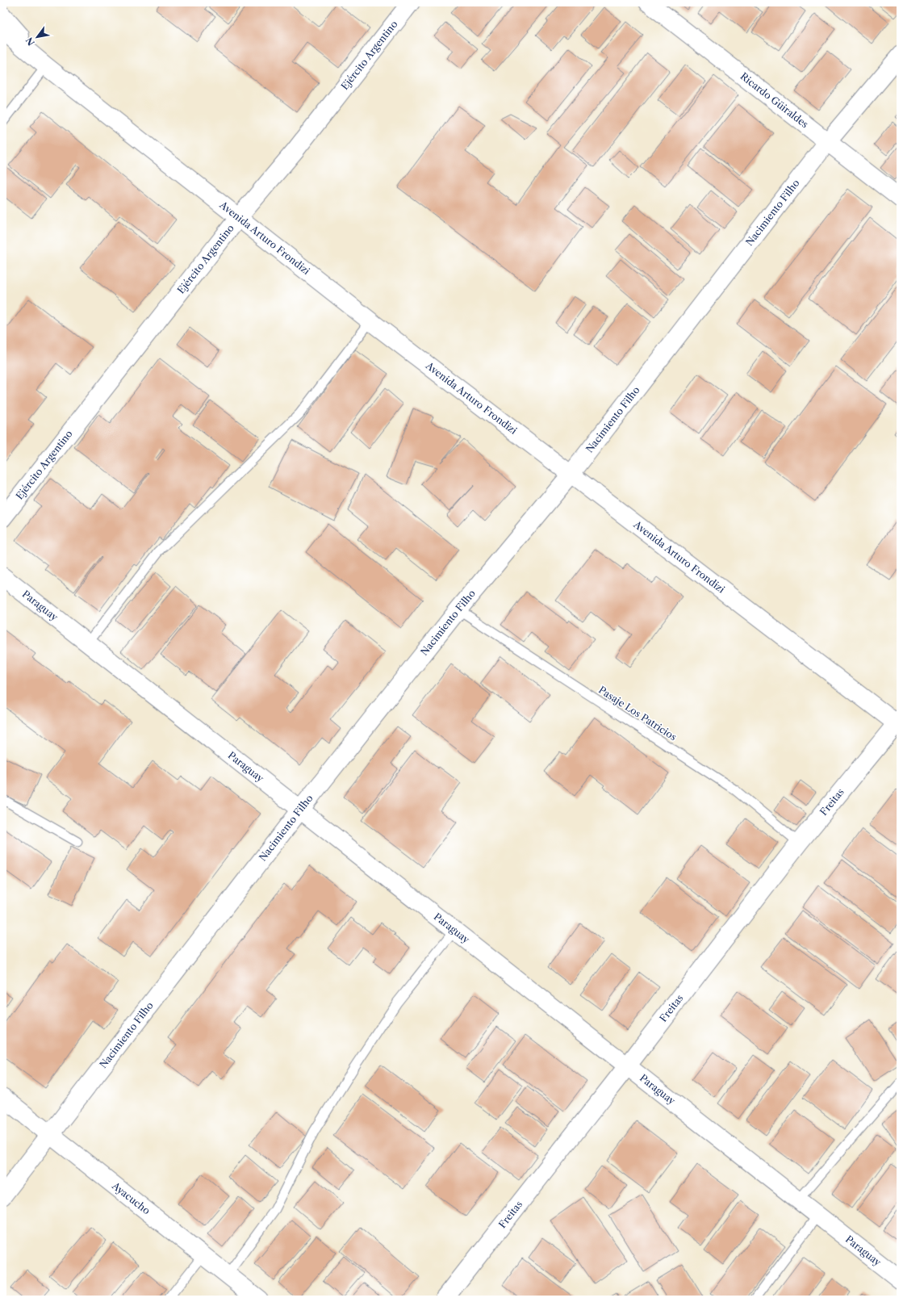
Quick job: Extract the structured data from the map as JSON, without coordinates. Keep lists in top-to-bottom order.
{
  "streets": {
    "street": [
      "Ejército Argentino",
      "Ricardo Güiraldes",
      "Nacimiento Filho",
      "Avenida Arturo Frondizi",
      "Paraguay",
      "Freitas",
      "Ayacucho"
    ],
    "lane": ["Pasaje Los Patricios"]
  },
  "crossings": [
    ["Ejército Argentino", "Avenida Arturo Frondizi"],
    ["Ricardo Güiraldes", "Nacimiento Filho"],
    ["Nacimiento Filho", "Avenida Arturo Frondizi"],
    ["Nacimiento Filho", "Paraguay"],
    ["Nacimiento Filho", "Pasaje Los Patricios"],
    ["Nacimiento Filho", "Ayacucho"],
    ["Avenida Arturo Frondizi", "Freitas"],
    ["Paraguay", "Freitas"],
    ["Pasaje Los Patricios", "Freitas"]
  ],
  "north": "bottom left"
}
